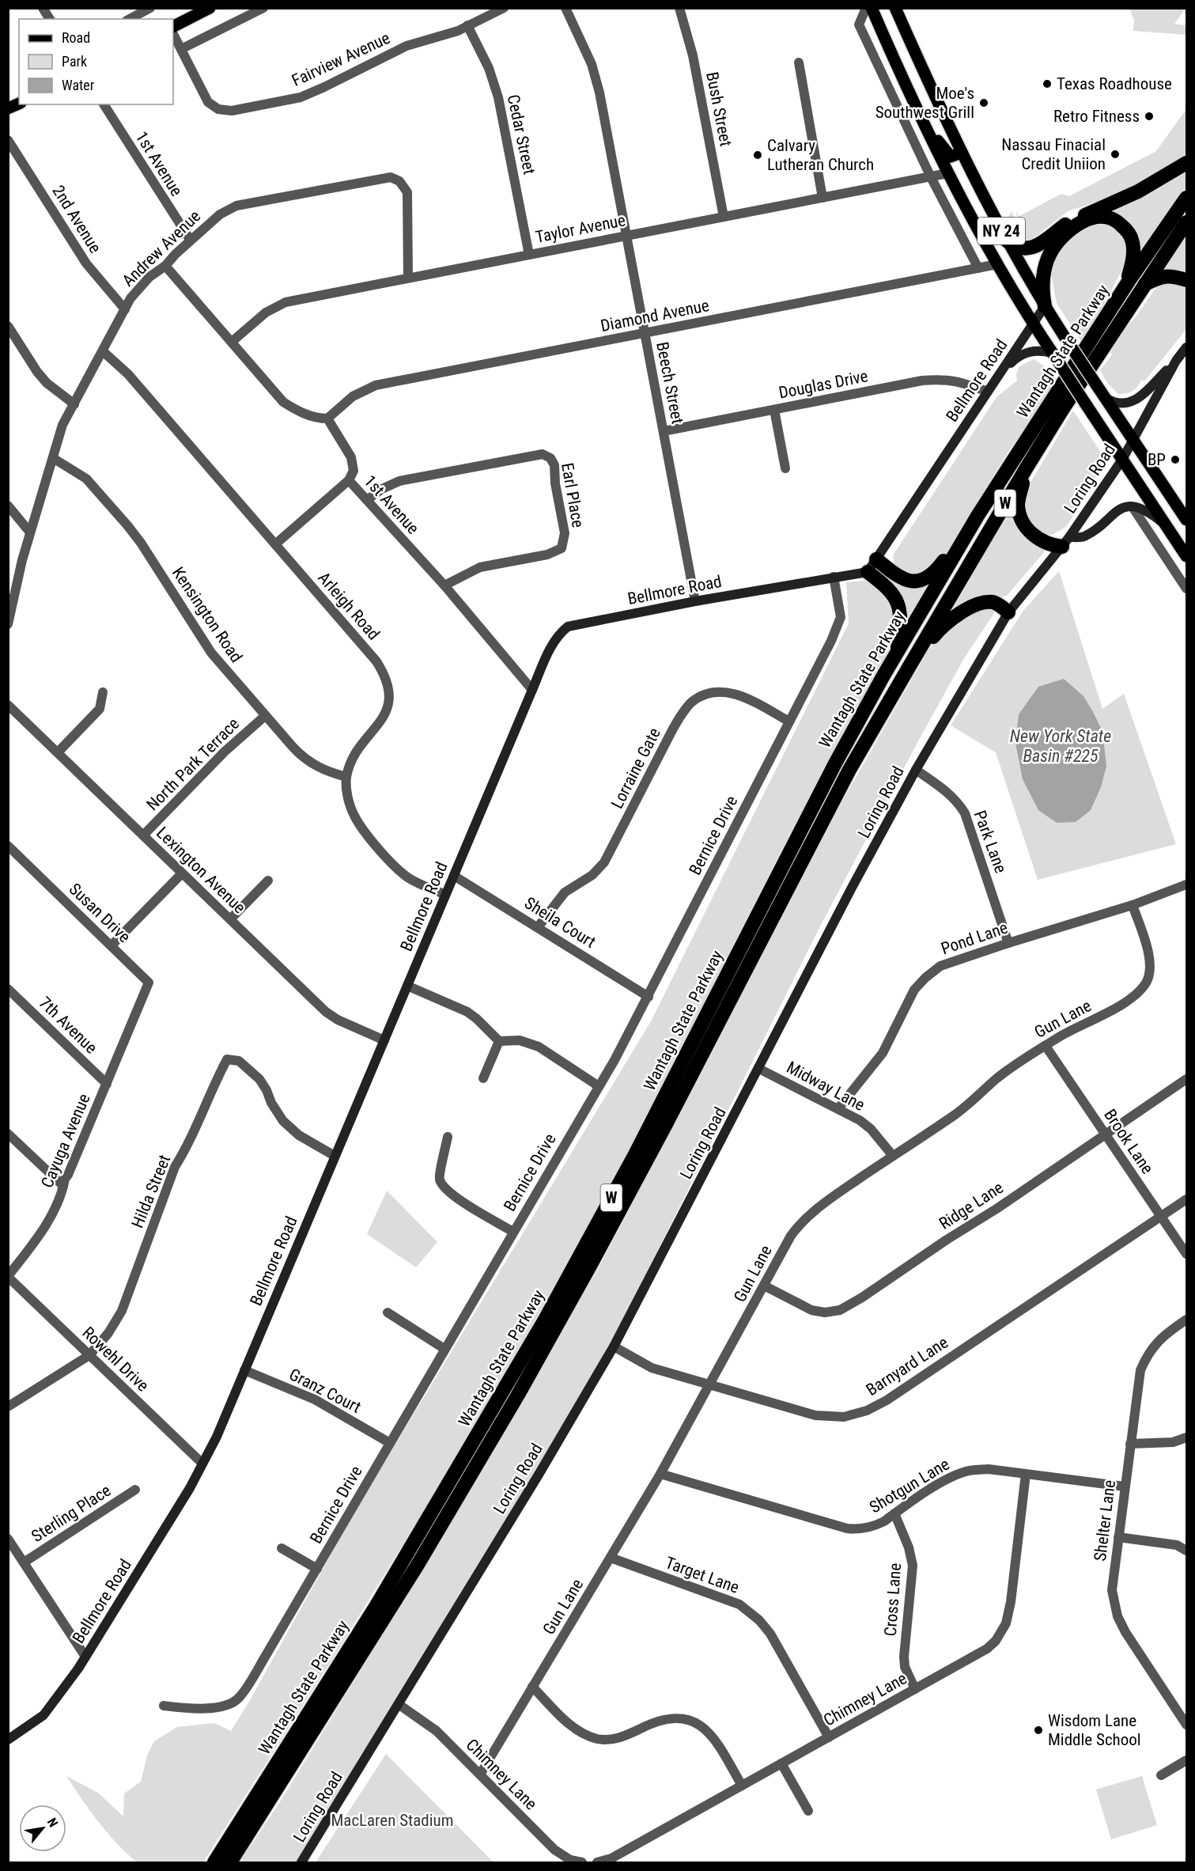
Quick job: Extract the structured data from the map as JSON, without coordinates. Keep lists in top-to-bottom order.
{
  "streets": {
    "highway": ["Wantagh State Parkway", "W"],
    "main road": ["NY 24", "Bellmore Road", "Loring Road"],
    "street": [
      "Fairview Avenue",
      "Bush Street",
      "Cedar Street",
      "1st Avenue",
      "2nd Avenue",
      "Taylor Avenue",
      "Andrew Avenue",
      "Diamond Avenue",
      "Beech Street",
      "Douglas Drive",
      "Earl Place",
      "Arleigh Road",
      "Kensington Road",
      "North Park Terrace",
      "Lorraine Gate",
      "Bernice Drive",
      "Park Lane",
      "Lexington Avenue",
      "Susan Drive",
      "Sheila Court",
      "Pond Lane",
      "Gun Lane",
      "7th Avenue",
      "Midway Lane",
      "Cayuga Avenue",
      "Brook Lane",
      "Hilda Street",
      "Ridge Lane",
      "Rowehl Drive",
      "Barnyard Lane",
      "Granz Court",
      "Shotgun Lane",
      "Sterling Place",
      "Shelter Lane",
      "Target Lane",
      "Cross Lane",
      "Chimney Lane"
    ]
  },
  "crossings": [
    ["Fairview Avenue", "Cedar Street"],
    ["Bush Street", "Taylor Avenue"],
    ["Cedar Street", "Taylor Avenue"],
    ["1st Avenue", "Andrew Avenue"],
    ["1st Avenue", "Diamond Avenue"],
    ["1st Avenue", "Bellmore Road"],
    ["1st Avenue", "Earl Place"],
    ["2nd Avenue", "Andrew Avenue"],
    ["Taylor Avenue", "NY 24"],
    ["Taylor Avenue", "Andrew Avenue"],
    ["Taylor Avenue", "Beech Street"],
    ["NY 24", "Diamond Avenue"],
    ["NY 24", "Bellmore Road"],
    ["NY 24", "Loring Road"],
    ["Andrew Avenue", "Arleigh Road"],
    ["Andrew Avenue", "Kensington Road"],
    ["Diamond Avenue", "Beech Street"],
    ["Bellmore Road", "Beech Street"],
    ["Bellmore Road", "Douglas Drive"],
    ["Bellmore Road", "Arleigh Road"],
    ["Bellmore Road", "Bernice Drive"],
    ["Bellmore Road", "Lexington Avenue"],
    ["Bellmore Road", "Sheila Court"],
    ["Bellmore Road", "Hilda Street"],
    ["Bellmore Road", "Rowehl Drive"],
    ["Bellmore Road", "Granz Court"],
    ["Beech Street", "Douglas Drive"],
    ["Loring Road", "Park Lane"],
    ["Loring Road", "Midway Lane"],
    ["Loring Road", "Barnyard Lane"],
    ["Loring Road", "Chimney Lane"],
    ["Arleigh Road", "Kensington Road"],
    ["Kensington Road", "North Park Terrace"],
    ["North Park Terrace", "Lexington Avenue"],
    ["Lorraine Gate", "Bernice Drive"],
    ["Lorraine Gate", "Sheila Court"],
    ["Bernice Drive", "Sheila Court"],
    ["Bernice Drive", "Granz Court"],
    ["Park Lane", "Pond Lane"],
    ["Susan Drive", "Cayuga Avenue"],
    ["Pond Lane", "Gun Lane"],
    ["Pond Lane", "Midway Lane"],
    ["Gun Lane", "Midway Lane"],
    ["Gun Lane", "Brook Lane"],
    ["Gun Lane", "Ridge Lane"],
    ["Gun Lane", "Barnyard Lane"],
    ["Gun Lane", "Shotgun Lane"],
    ["Gun Lane", "Target Lane"],
    ["Gun Lane", "Chimney Lane"],
    ["7th Avenue", "Cayuga Avenue"],
    ["Cayuga Avenue", "Rowehl Drive"],
    ["Brook Lane", "Ridge Lane"],
    ["Brook Lane", "Barnyard Lane"],
    ["Hilda Street", "Rowehl Drive"],
    ["Shotgun Lane", "Shelter Lane"],
    ["Shotgun Lane", "Cross Lane"],
    ["Shotgun Lane", "Chimney Lane"],
    ["Target Lane", "Chimney Lane"],
    ["Cross Lane", "Chimney Lane"]
  ],
  "water": ["New York State Basin #225"],
  "parks": ["MacLaren Stadium"],
  "places": [
    "Texas Roadhouse",
    "Moe's Southwest Grill",
    "Retro Fitness",
    "Nassau Finacial Credit Uniion",
    "Calvary Lutheran Church",
    "BP",
    "Wisdom Lane Middle School"
  ],
  "legend": ["Road", "Park", "Water"],
  "north": "top right"
}
